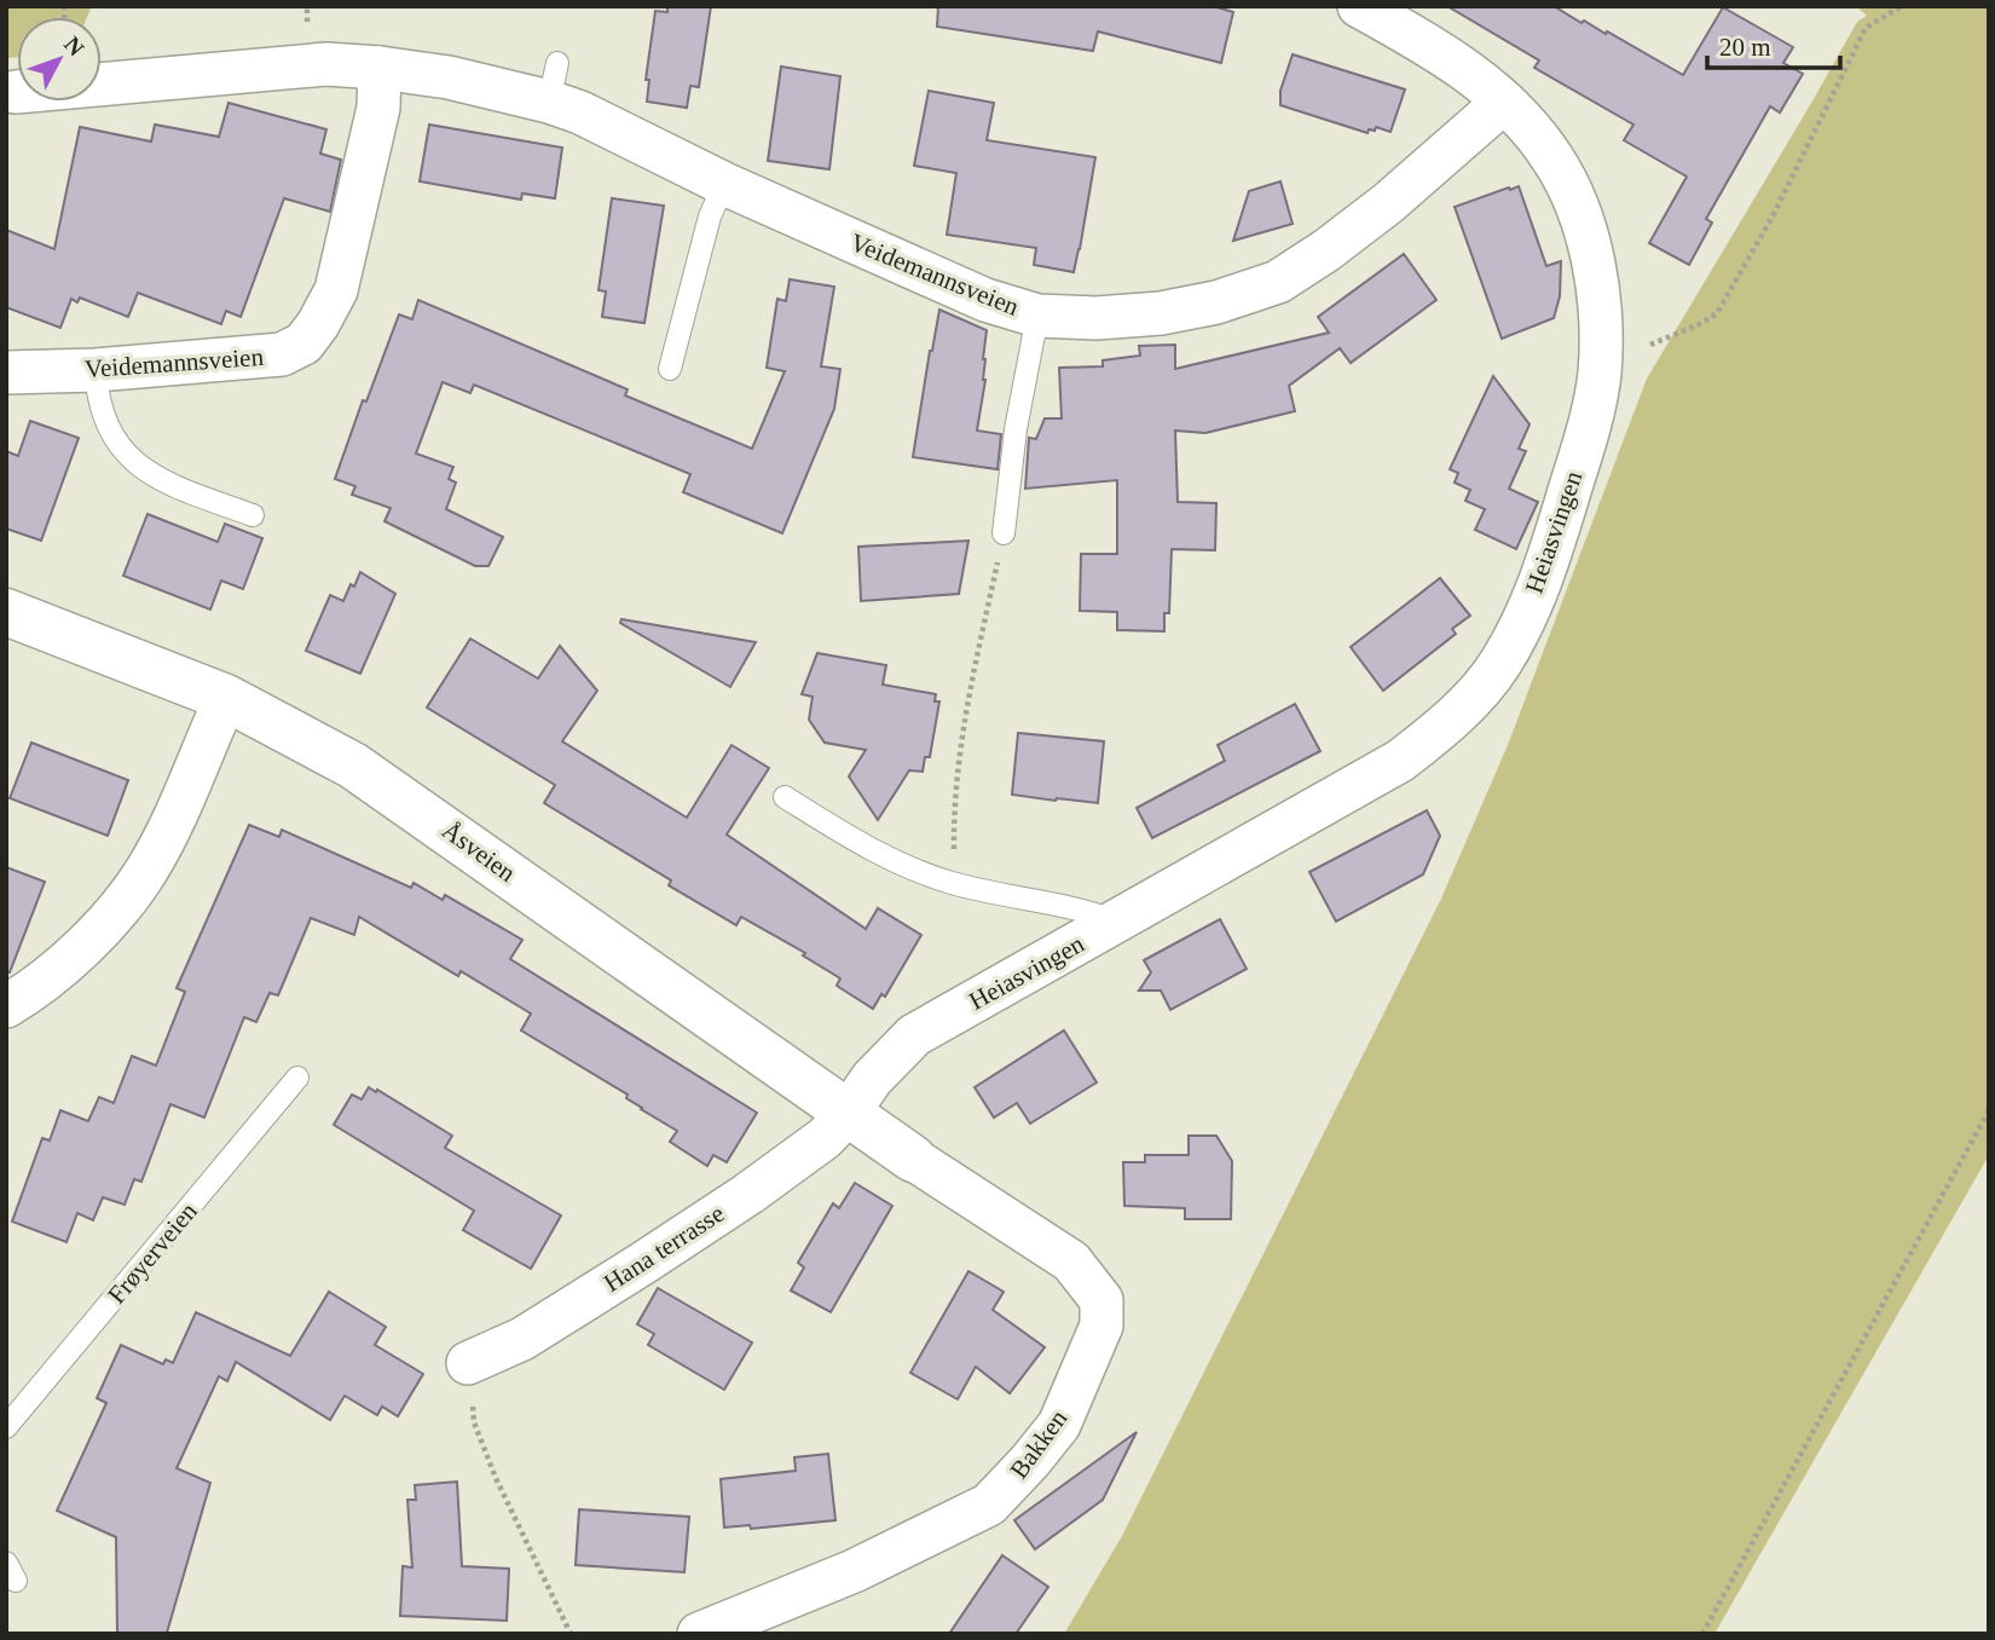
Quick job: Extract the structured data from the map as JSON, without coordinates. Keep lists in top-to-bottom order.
{
  "streets": {
    "street": [
      "Veidemannsveien",
      "Heiasvingen",
      "Åsveien",
      "Hana terrasse",
      "Bakken"
    ],
    "lane": ["Frøyerveien"]
  },
  "crossings": [
    ["Veidemannsveien", "Heiasvingen"],
    ["Heiasvingen", "Åsveien"],
    ["Heiasvingen", "Hana terrasse"],
    ["Åsveien", "Hana terrasse"],
    ["Åsveien", "Bakken"]
  ],
  "scale_bar": "20 m",
  "north": "top right"
}
